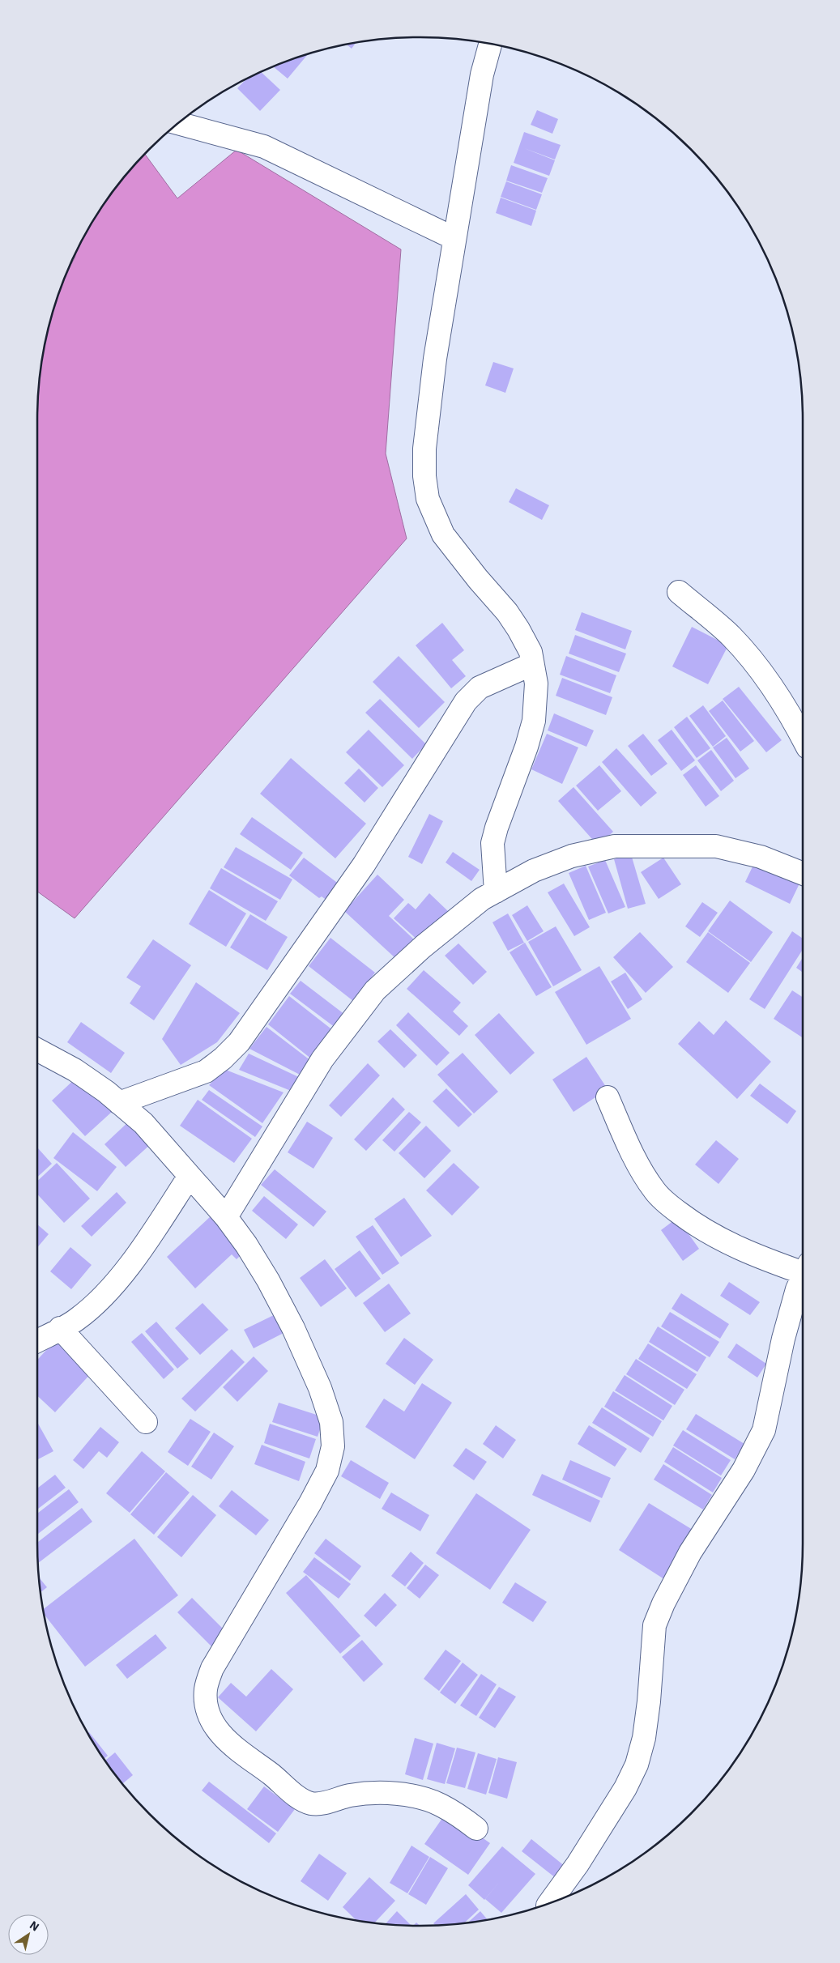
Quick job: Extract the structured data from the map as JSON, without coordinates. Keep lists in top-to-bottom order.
{
  "north": "top right"
}
